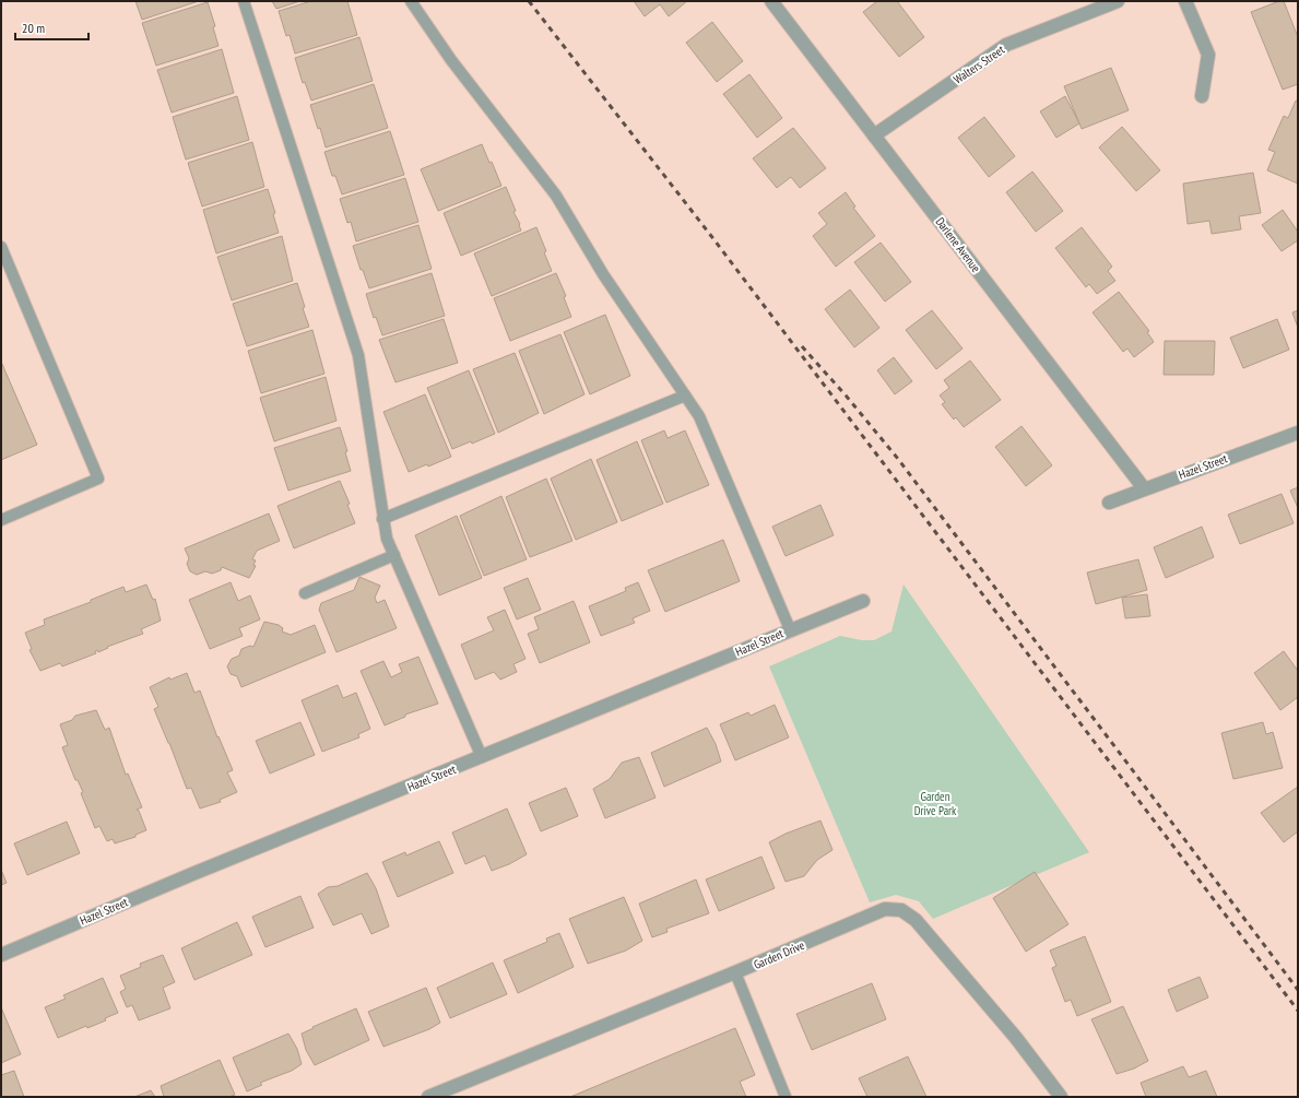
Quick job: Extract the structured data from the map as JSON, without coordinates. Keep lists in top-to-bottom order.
{
  "streets": {
    "street": [
      "Walters Street",
      "Darlene Avenue",
      "Hazel Street",
      "Garden Drive"
    ]
  },
  "crossings": [
    ["Walters Street", "Darlene Avenue"],
    ["Darlene Avenue", "Hazel Street"]
  ],
  "parks": ["Garden Drive Park"],
  "scale_bar": "20 m"
}
